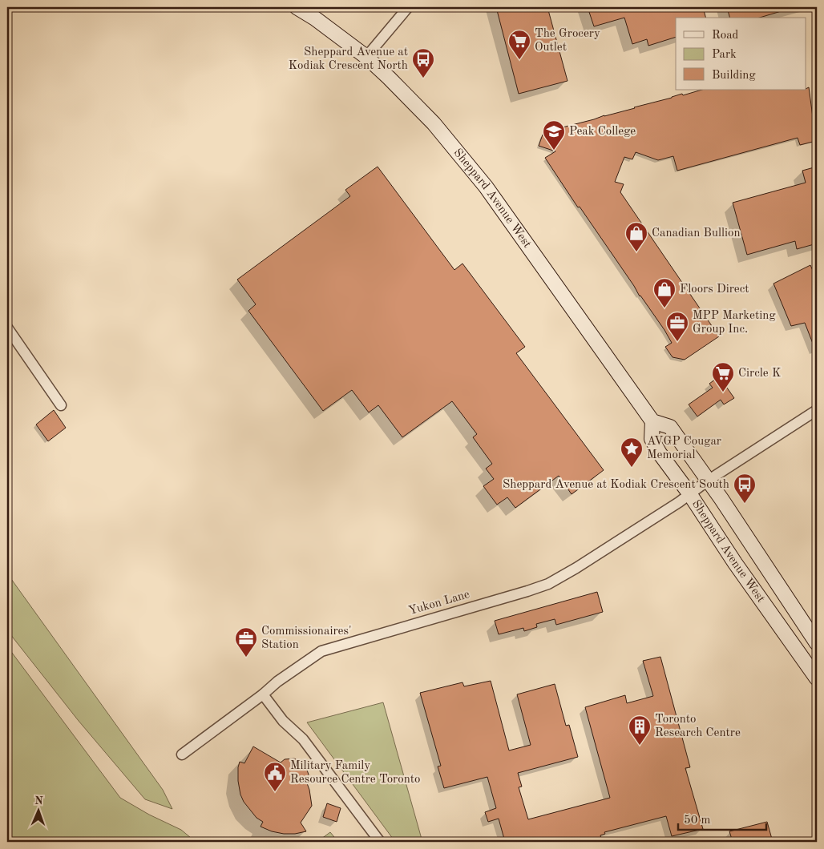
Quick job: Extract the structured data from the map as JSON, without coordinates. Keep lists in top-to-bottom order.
{
  "streets": {
    "main road": ["Sheppard Avenue West"],
    "street": ["Yukon Lane"]
  },
  "crossings": [
    ["Sheppard Avenue West", "Yukon Lane"]
  ],
  "places": {
    "supermarket": ["The Grocery Outlet", "Circle K"],
    "bus stop": ["Sheppard Avenue at Kodiak Crescent North", "Sheppard Avenue at Kodiak Crescent South"],
    "school or university": ["Peak College"],
    "shop": ["Canadian Bullion", "Floors Direct"],
    "office": ["MPP Marketing Group Inc.", "Commissionaires' Station"],
    "place": ["AVGP Cougar Memorial"],
    "building": ["Toronto Research Centre"],
    "public building": ["Military Family Resource Centre Toronto"]
  },
  "legend": ["Road", "Park", "Building"],
  "scale_bar": "50 m",
  "north": "top"
}
